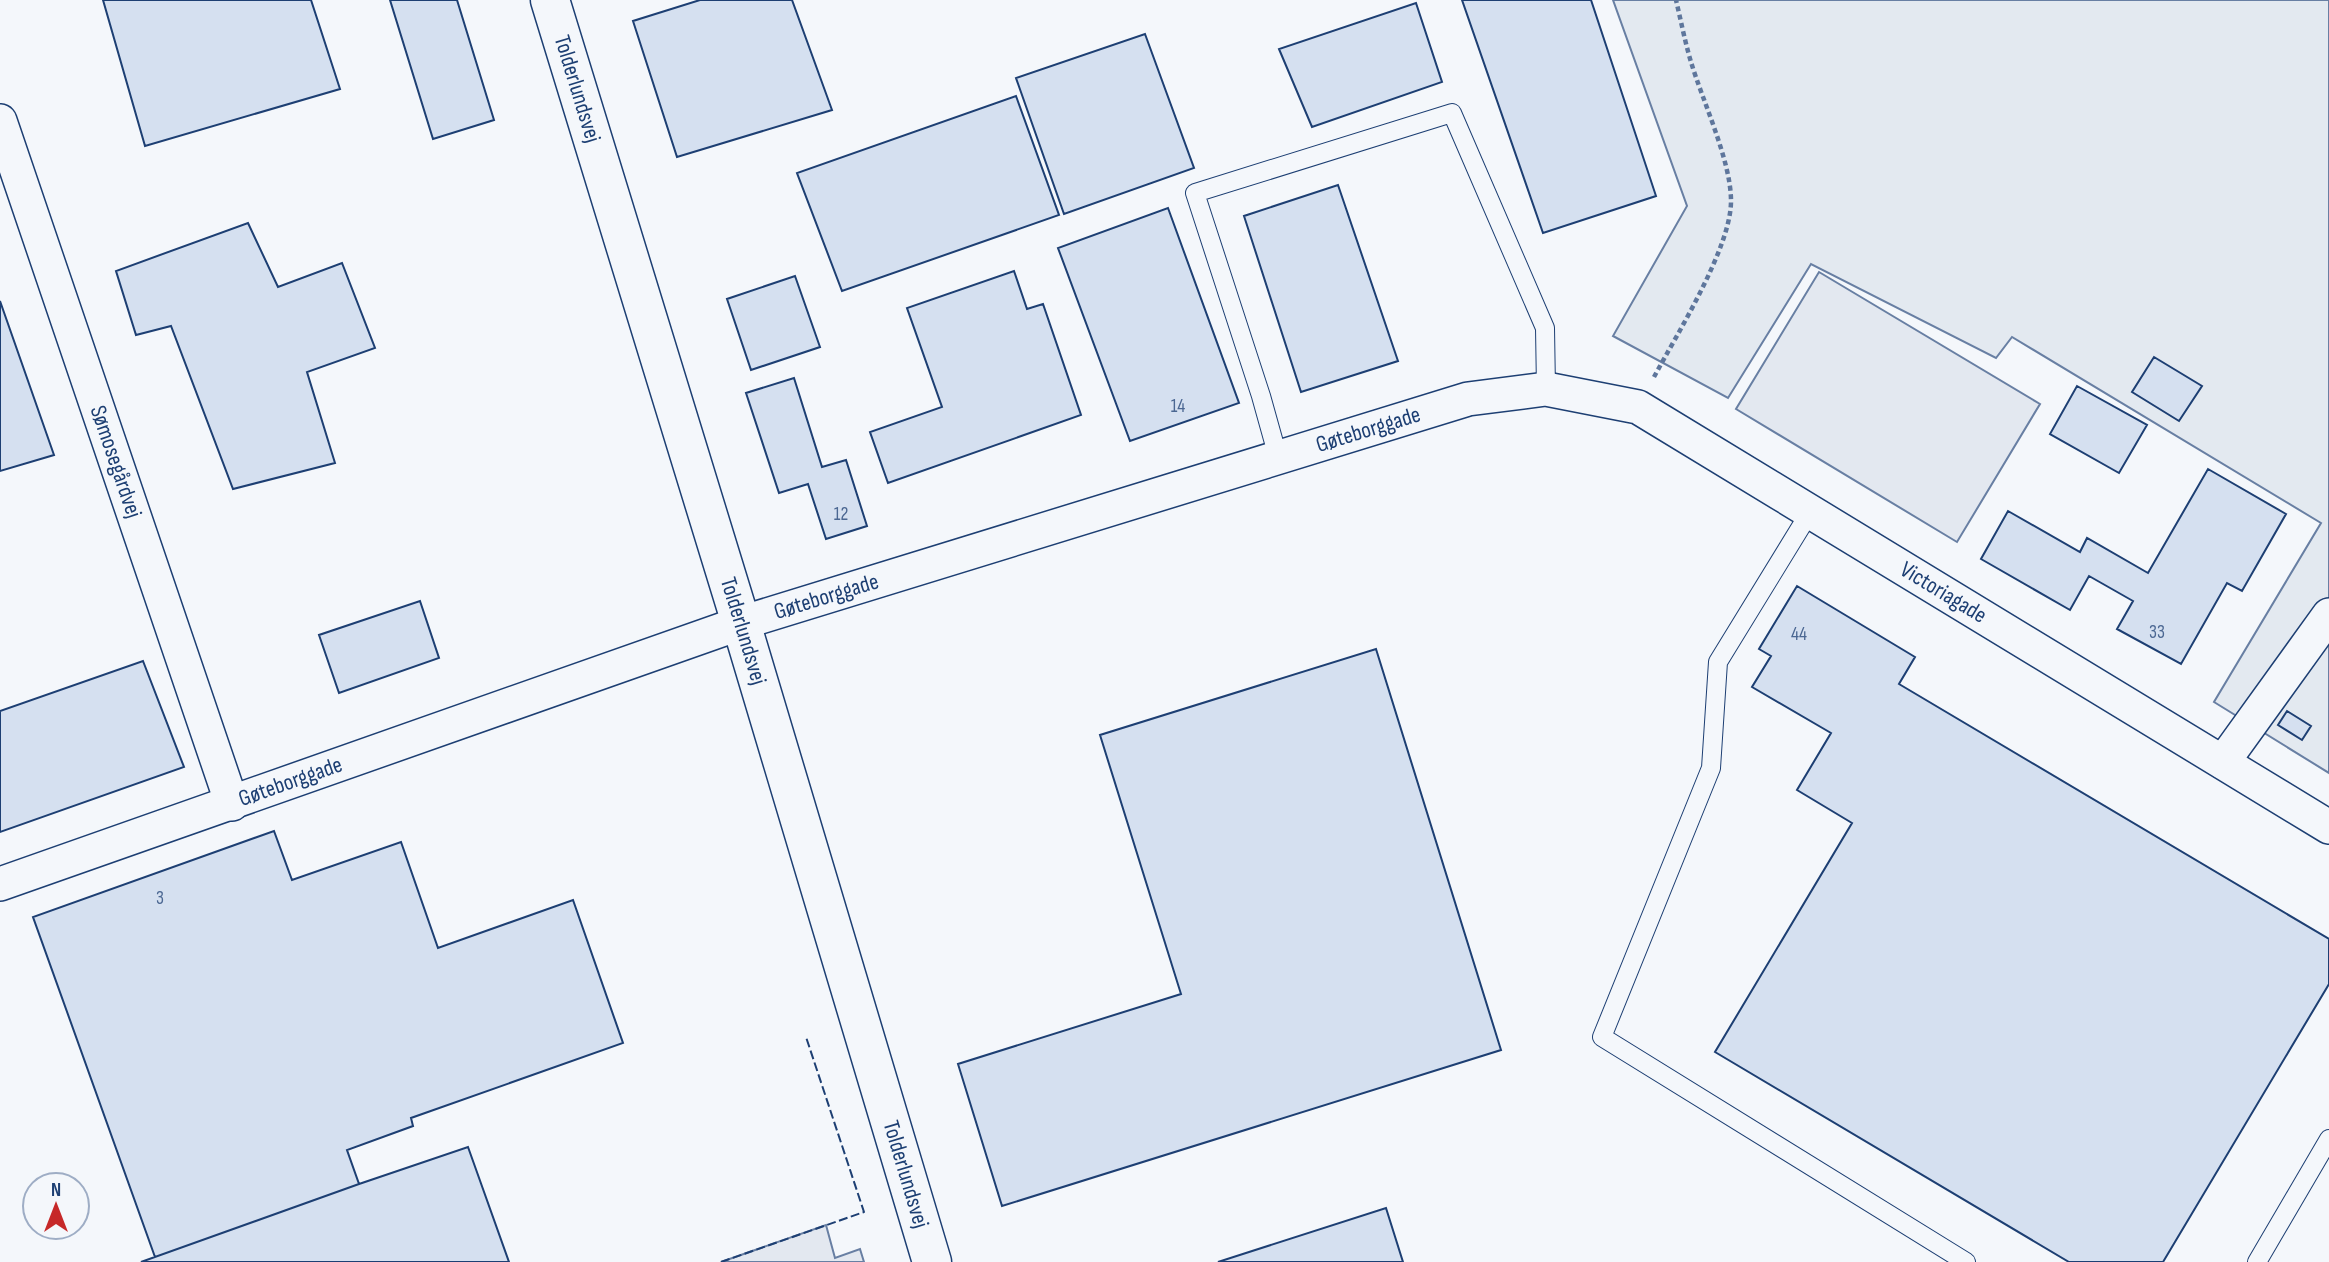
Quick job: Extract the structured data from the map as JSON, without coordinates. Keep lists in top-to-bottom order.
{
  "streets": {
    "street": [
      "Tolderlundsvej",
      "Gøteborggade",
      "Sømosegårdvej",
      "Victoriagade"
    ]
  },
  "crossings": [
    ["Tolderlundsvej", "Gøteborggade"],
    ["Gøteborggade", "Sømosegårdvej"],
    ["Gøteborggade", "Victoriagade"]
  ],
  "house_numbers": [
    "14",
    "12",
    "33",
    "44",
    "3"
  ],
  "north": "top"
}
